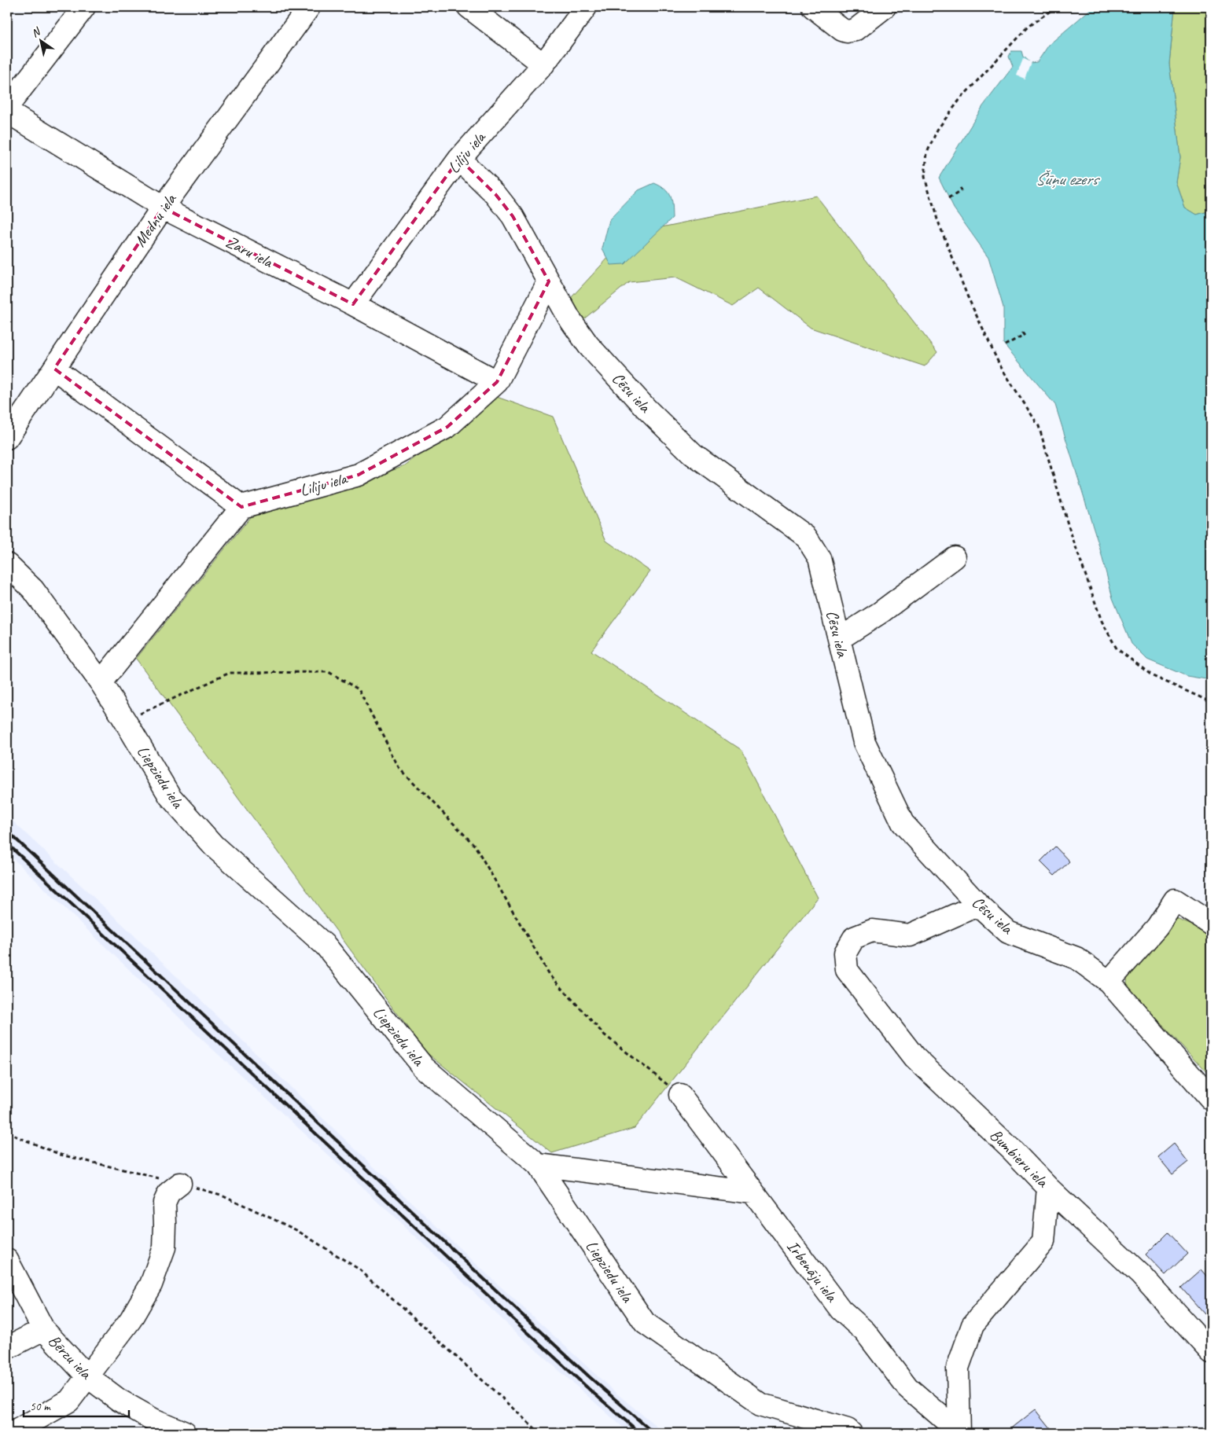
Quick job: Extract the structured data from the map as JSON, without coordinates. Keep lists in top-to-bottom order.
{
  "streets": {
    "street": [
      "Liliju iela",
      "Medņu iela",
      "Zaru iela",
      "Cēsu iela",
      "Liepziedu iela",
      "Bumbieru iela",
      "Irbenāju iela",
      "Bērzu iela"
    ]
  },
  "crossings": [
    ["Liliju iela", "Zaru iela"],
    ["Liliju iela", "Cēsu iela"],
    ["Medņu iela", "Zaru iela"],
    ["Cēsu iela", "Bumbieru iela"]
  ],
  "water": ["Šūņu ezers"],
  "scale_bar": "50 m",
  "north": "top left"
}
